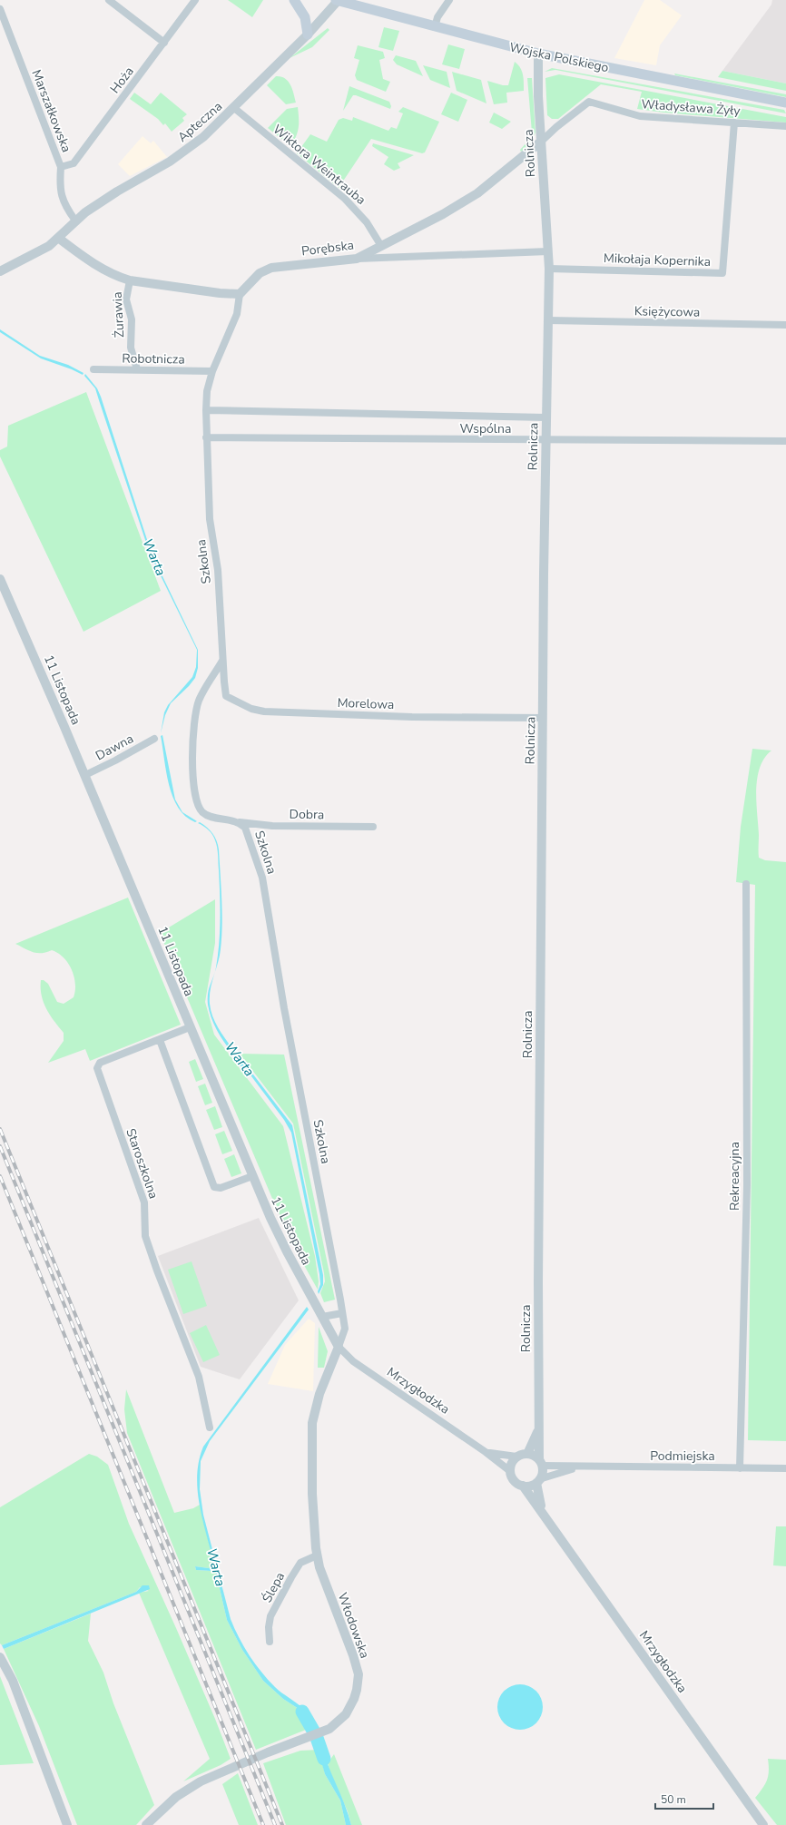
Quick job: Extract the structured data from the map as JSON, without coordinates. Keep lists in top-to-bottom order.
{
  "streets": {
    "main road": ["Wojska Polskiego"],
    "street": [
      "Hoża",
      "Władysława Żyły",
      "Marszałkowska",
      "Apteczna",
      "Rolnicza",
      "Wiktora Weintrauba",
      "Porębska",
      "Mikołaja Kopernika",
      "Księżycowa",
      "Żurawia",
      "Robotnicza",
      "Wspólna",
      "Szkolna",
      "11 Listopada",
      "Morelowa",
      "Dawna",
      "Dobra",
      "Staroszkolna",
      "Rekreacyjna",
      "Mrzygłodzka",
      "Podmiejska",
      "Ślepa",
      "Włodowska"
    ]
  },
  "crossings": [
    ["Wojska Polskiego", "Apteczna"],
    ["Wojska Polskiego", "Rolnicza"],
    ["Hoża", "Marszałkowska"],
    ["Władysława Żyły", "Porębska"],
    ["Władysława Żyły", "Mikołaja Kopernika"],
    ["Marszałkowska", "Apteczna"],
    ["Apteczna", "Wiktora Weintrauba"],
    ["Rolnicza", "Porębska"],
    ["Rolnicza", "Mikołaja Kopernika"],
    ["Rolnicza", "Księżycowa"],
    ["Rolnicza", "Wspólna"],
    ["Rolnicza", "Morelowa"],
    ["Rolnicza", "Mrzygłodzka"],
    ["Rolnicza", "Podmiejska"],
    ["Wiktora Weintrauba", "Porębska"],
    ["Porębska", "Szkolna"],
    ["Żurawia", "Robotnicza"],
    ["Robotnicza", "Szkolna"],
    ["Wspólna", "Szkolna"],
    ["Szkolna", "11 Listopada"],
    ["Szkolna", "Morelowa"],
    ["Szkolna", "Dobra"],
    ["Szkolna", "Mrzygłodzka"],
    ["Szkolna", "Włodowska"],
    ["11 Listopada", "Dawna"],
    ["11 Listopada", "Staroszkolna"],
    ["11 Listopada", "Mrzygłodzka"],
    ["11 Listopada", "Włodowska"],
    ["Rekreacyjna", "Podmiejska"],
    ["Mrzygłodzka", "Podmiejska"],
    ["Mrzygłodzka", "Włodowska"],
    ["Ślepa", "Włodowska"]
  ],
  "water": ["Warta"],
  "scale_bar": "50 m"
}
